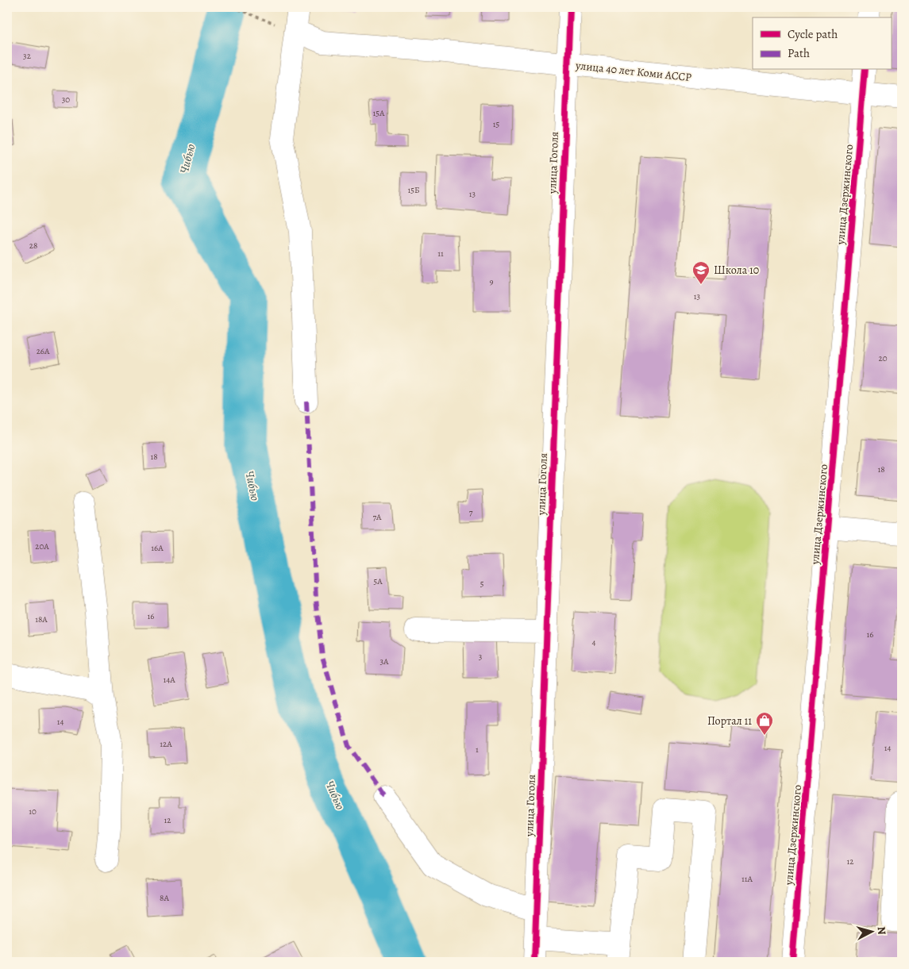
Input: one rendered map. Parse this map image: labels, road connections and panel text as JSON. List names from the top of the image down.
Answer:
{
  "streets": {
    "street": ["улица 40 лет Коми АССР", "улица Гоголя", "улица Дзержинского"]
  },
  "crossings": [
    ["улица 40 лет Коми АССР", "улица Гоголя"],
    ["улица 40 лет Коми АССР", "улица Дзержинского"]
  ],
  "water": ["Чибью"],
  "places": {
    "school or university": ["Школа 10"],
    "shop": ["Портал 11"]
  },
  "house_numbers": [
    "32",
    "30",
    "15А",
    "15",
    "15Б",
    "13",
    "28",
    "11",
    "9",
    "13",
    "26А",
    "20",
    "18",
    "18",
    "7",
    "7А",
    "20А",
    "16А",
    "5А",
    "5",
    "16",
    "18А",
    "16",
    "4",
    "3",
    "3А",
    "14А",
    "14",
    "12А",
    "14",
    "1",
    "10",
    "12",
    "12",
    "11А",
    "8А"
  ],
  "legend": ["Cycle path", "Path"],
  "north": "right"
}
